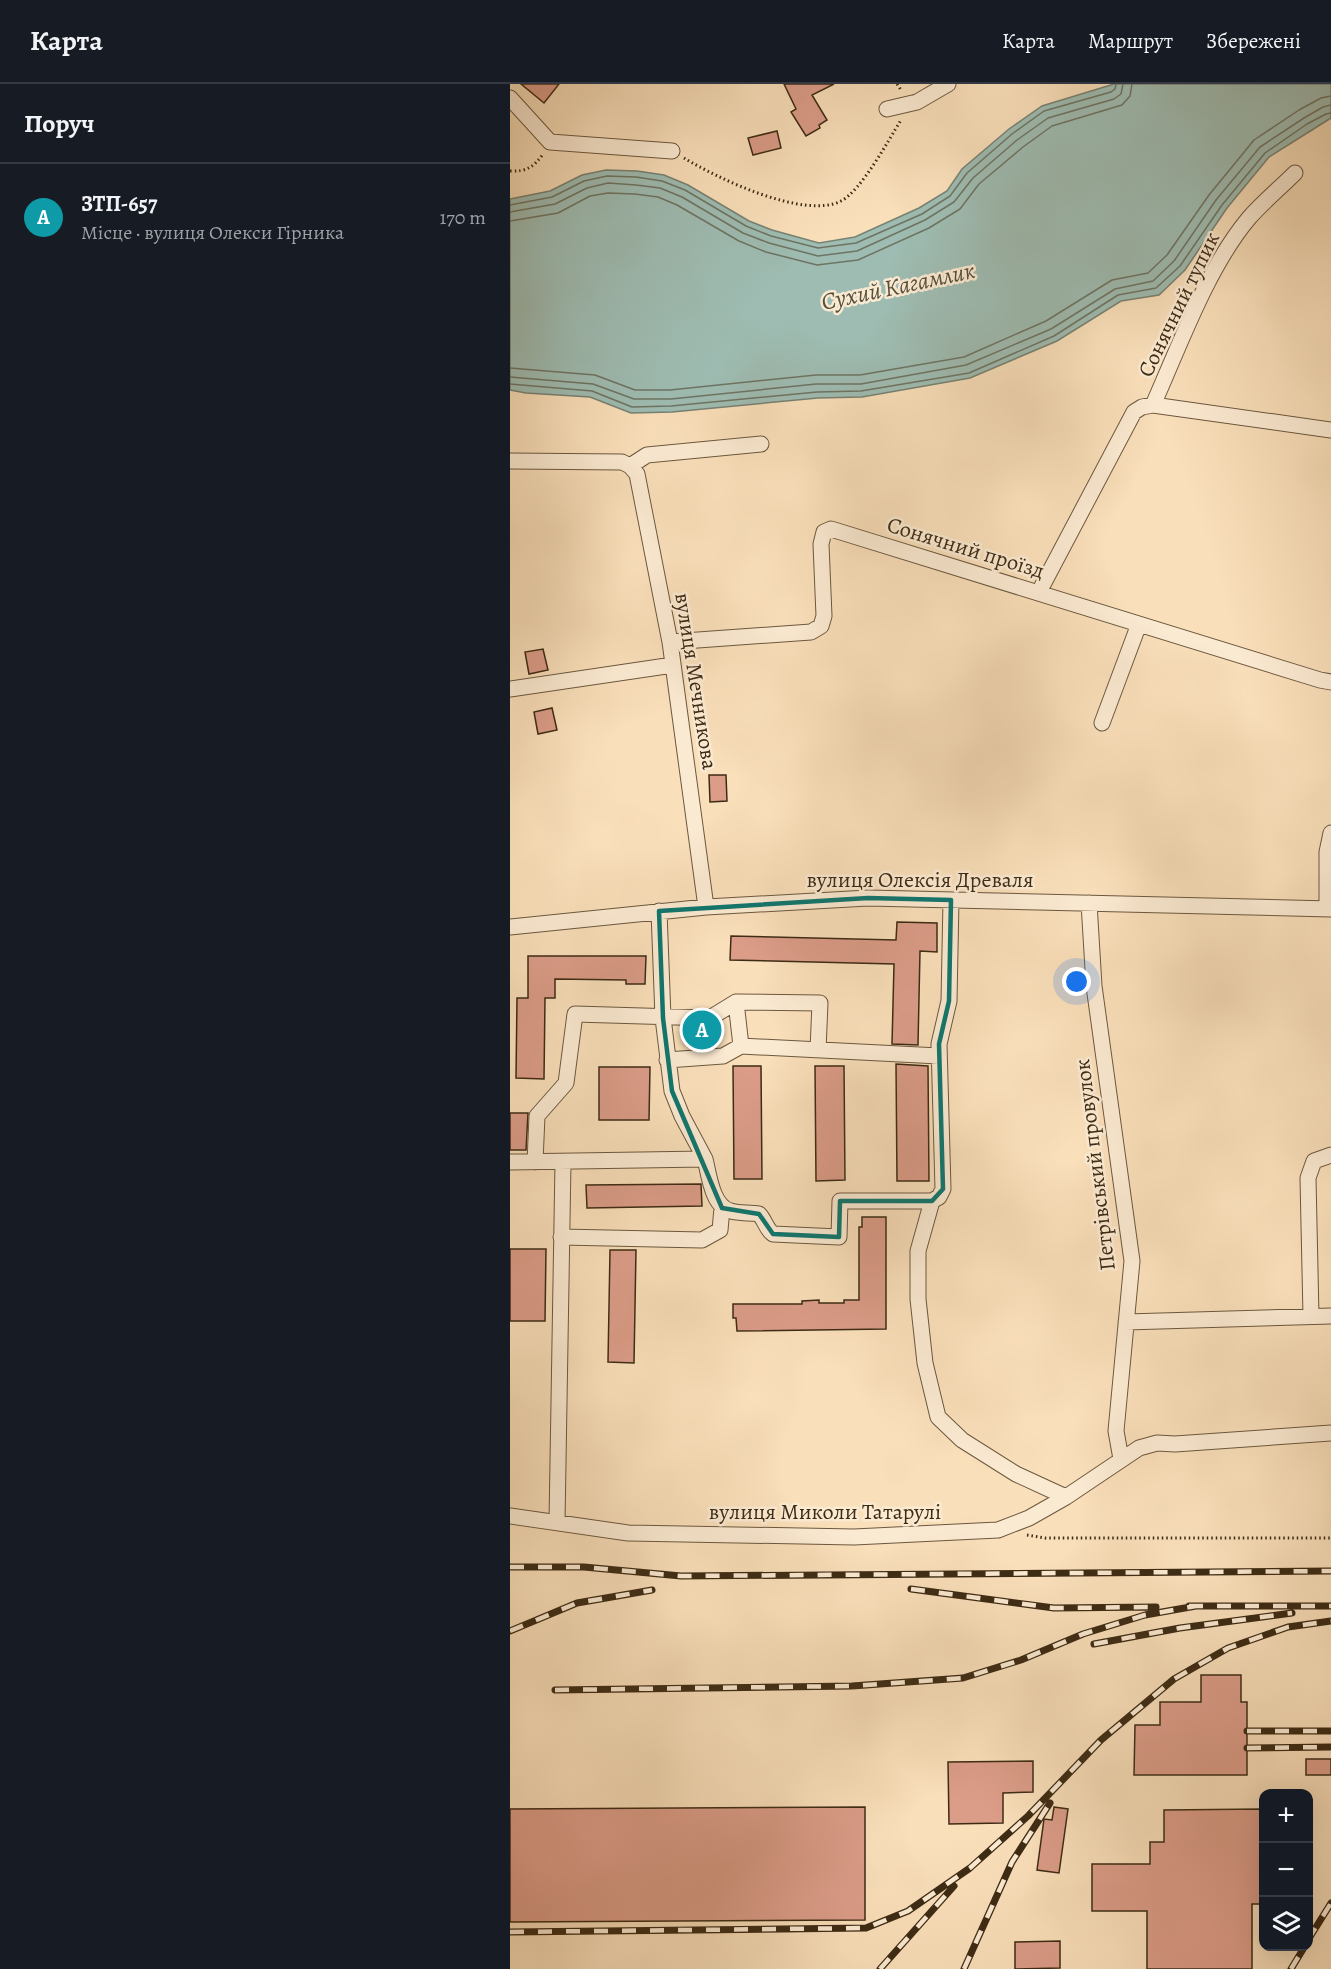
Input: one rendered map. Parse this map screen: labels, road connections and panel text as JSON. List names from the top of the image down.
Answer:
{
  "streets": {
    "street": [
      "Сонячний тупик",
      "Сонячний проїзд",
      "вулиця Мечникова",
      "вулиця Олексія Древаля",
      "Петрівський провулок",
      "вулиця Миколи Татарулі"
    ]
  },
  "crossings": [
    ["Сонячний проїзд", "вулиця Мечникова"],
    ["вулиця Мечникова", "вулиця Олексія Древаля"],
    ["вулиця Олексія Древаля", "Петрівський провулок"],
    ["Петрівський провулок", "вулиця Миколи Татарулі"]
  ],
  "water": ["Сухий Кагамлик"],
  "page": {
    "header": "Карта",
    "nav": ["Карта", "Маршрут", "Збережені"],
    "heading": "Поруч",
    "list": [
      {
        "mark": "A",
        "name": "ЗТП-657",
        "note": "Місце · вулиця Олекси Гірника",
        "value": "170 m"
      }
    ],
    "pins": "A",
    "map_buttons": ["+", "−"]
  }
}
